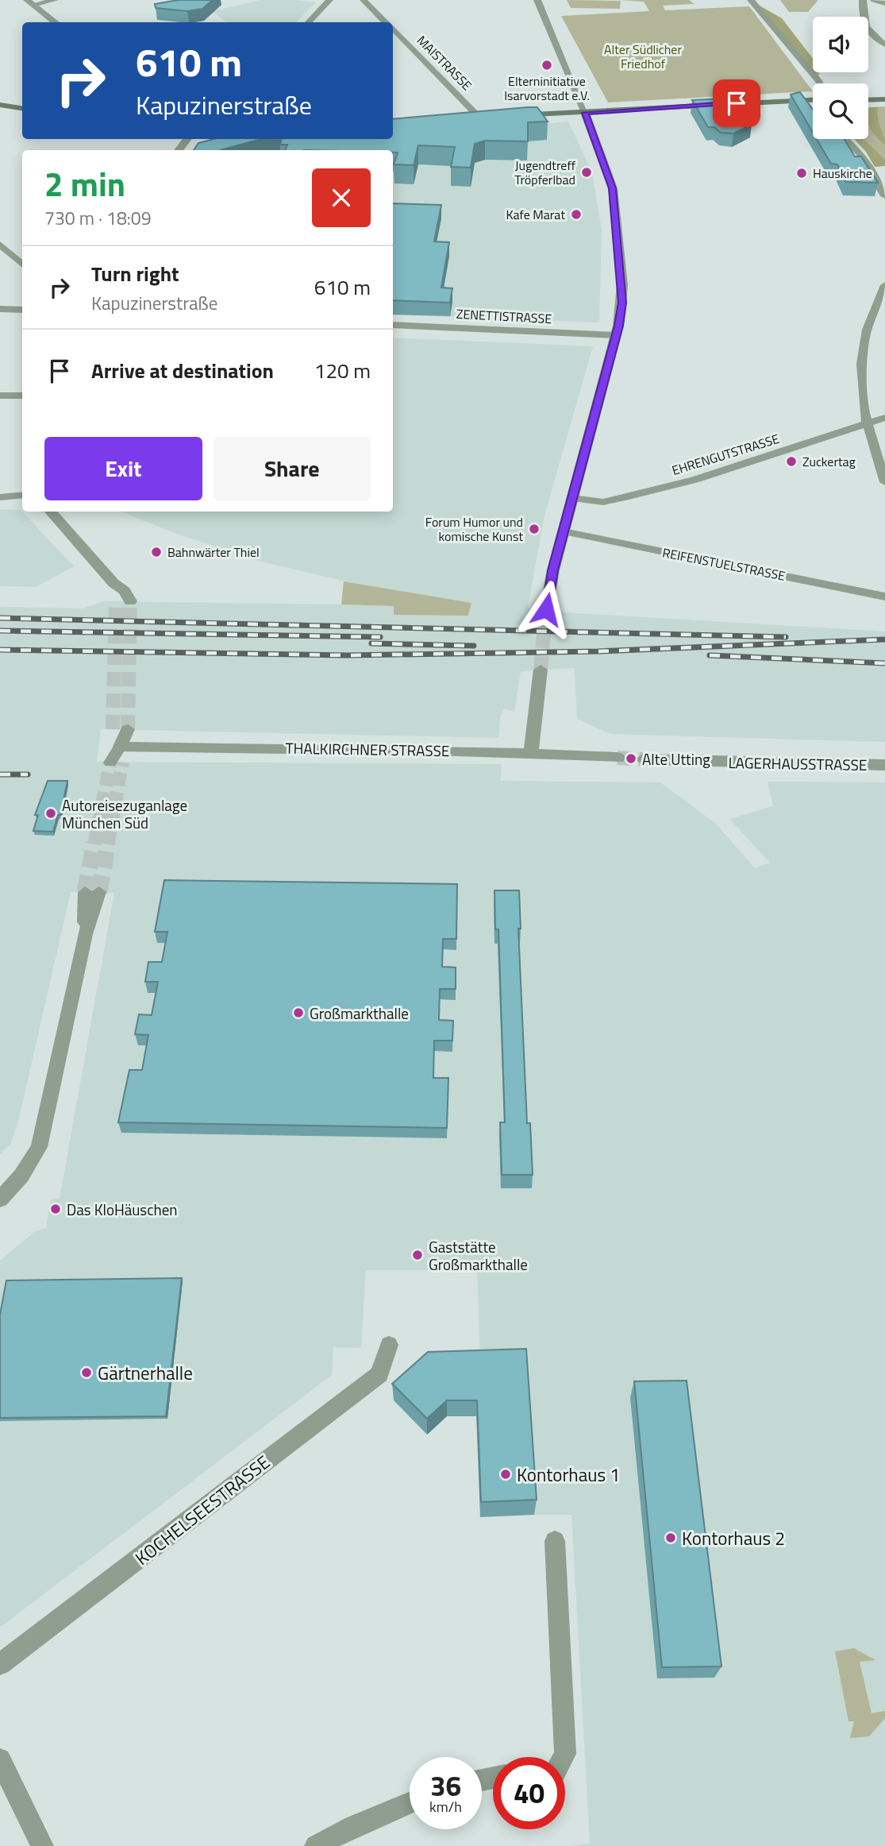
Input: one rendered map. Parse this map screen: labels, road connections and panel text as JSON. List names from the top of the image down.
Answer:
{
  "streets": {
    "street": [
      "MAISTRASSE",
      "ZENETTISTRASSE",
      "EHRENGUTSTRASSE",
      "REIFENSTUELSTRASSE",
      "THALKIRCHNER STRASSE",
      "LAGERHAUSSTRASSE",
      "KOCHELSEESTRASSE"
    ]
  },
  "parks": ["Alter Südlicher Friedhof"],
  "places": [
    "Elterninitiative Isarvorstadt e.V.",
    "Jugendtreff Tröpferlbad",
    "Hauskirche",
    "Kafe Marat",
    "Zuckertag",
    "Forum Humor und komische Kunst",
    "Bahnwärter Thiel",
    "Alte Utting",
    "Autoreisezuganlage München Süd",
    "Großmarkthalle",
    "Das KloHäuschen",
    "Gaststätte Großmarkthalle",
    "Gärtnerhalle",
    "Kontorhaus 1",
    "Kontorhaus 2"
  ],
  "page": {
    "turn": ["610 m", "Kapuzinerstraße"],
    "heading": ["2 min", "730 m · 18:09"],
    "list": [
      {
        "name": "Turn right",
        "note": "Kapuzinerstraße",
        "value": "610 m"
      },
      {
        "name": "Arrive at destination",
        "value": "120 m"
      }
    ],
    "buttons": ["Exit", "Share"],
    "speed": "36 km/h",
    "limit": "40"
  }
}
